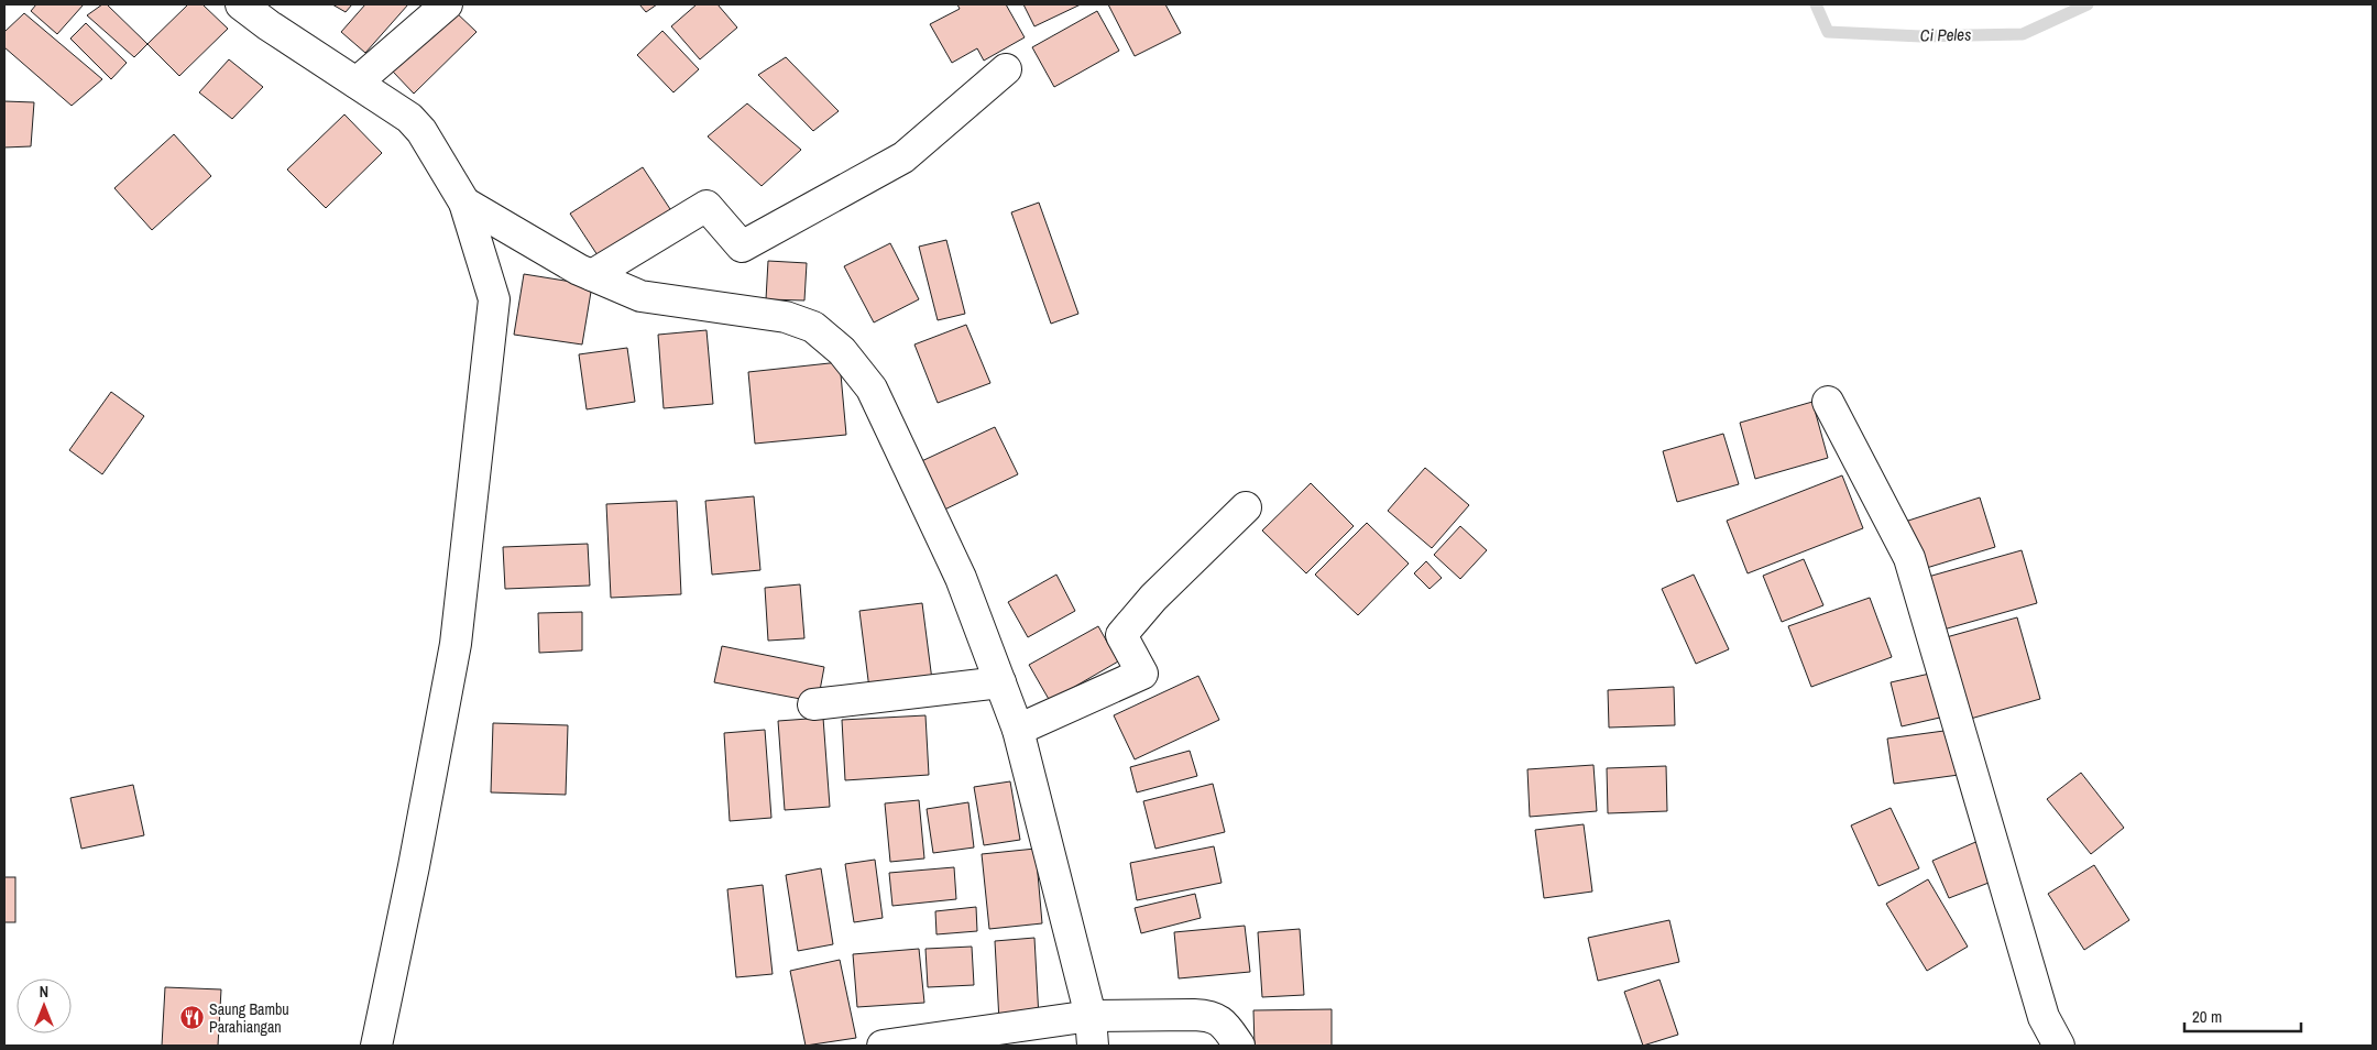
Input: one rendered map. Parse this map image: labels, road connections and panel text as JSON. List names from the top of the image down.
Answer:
{
  "water": ["Ci Peles"],
  "places": {
    "restaurant": ["Saung Bambu Parahiangan"]
  },
  "scale_bar": "20 m",
  "north": "top"
}
